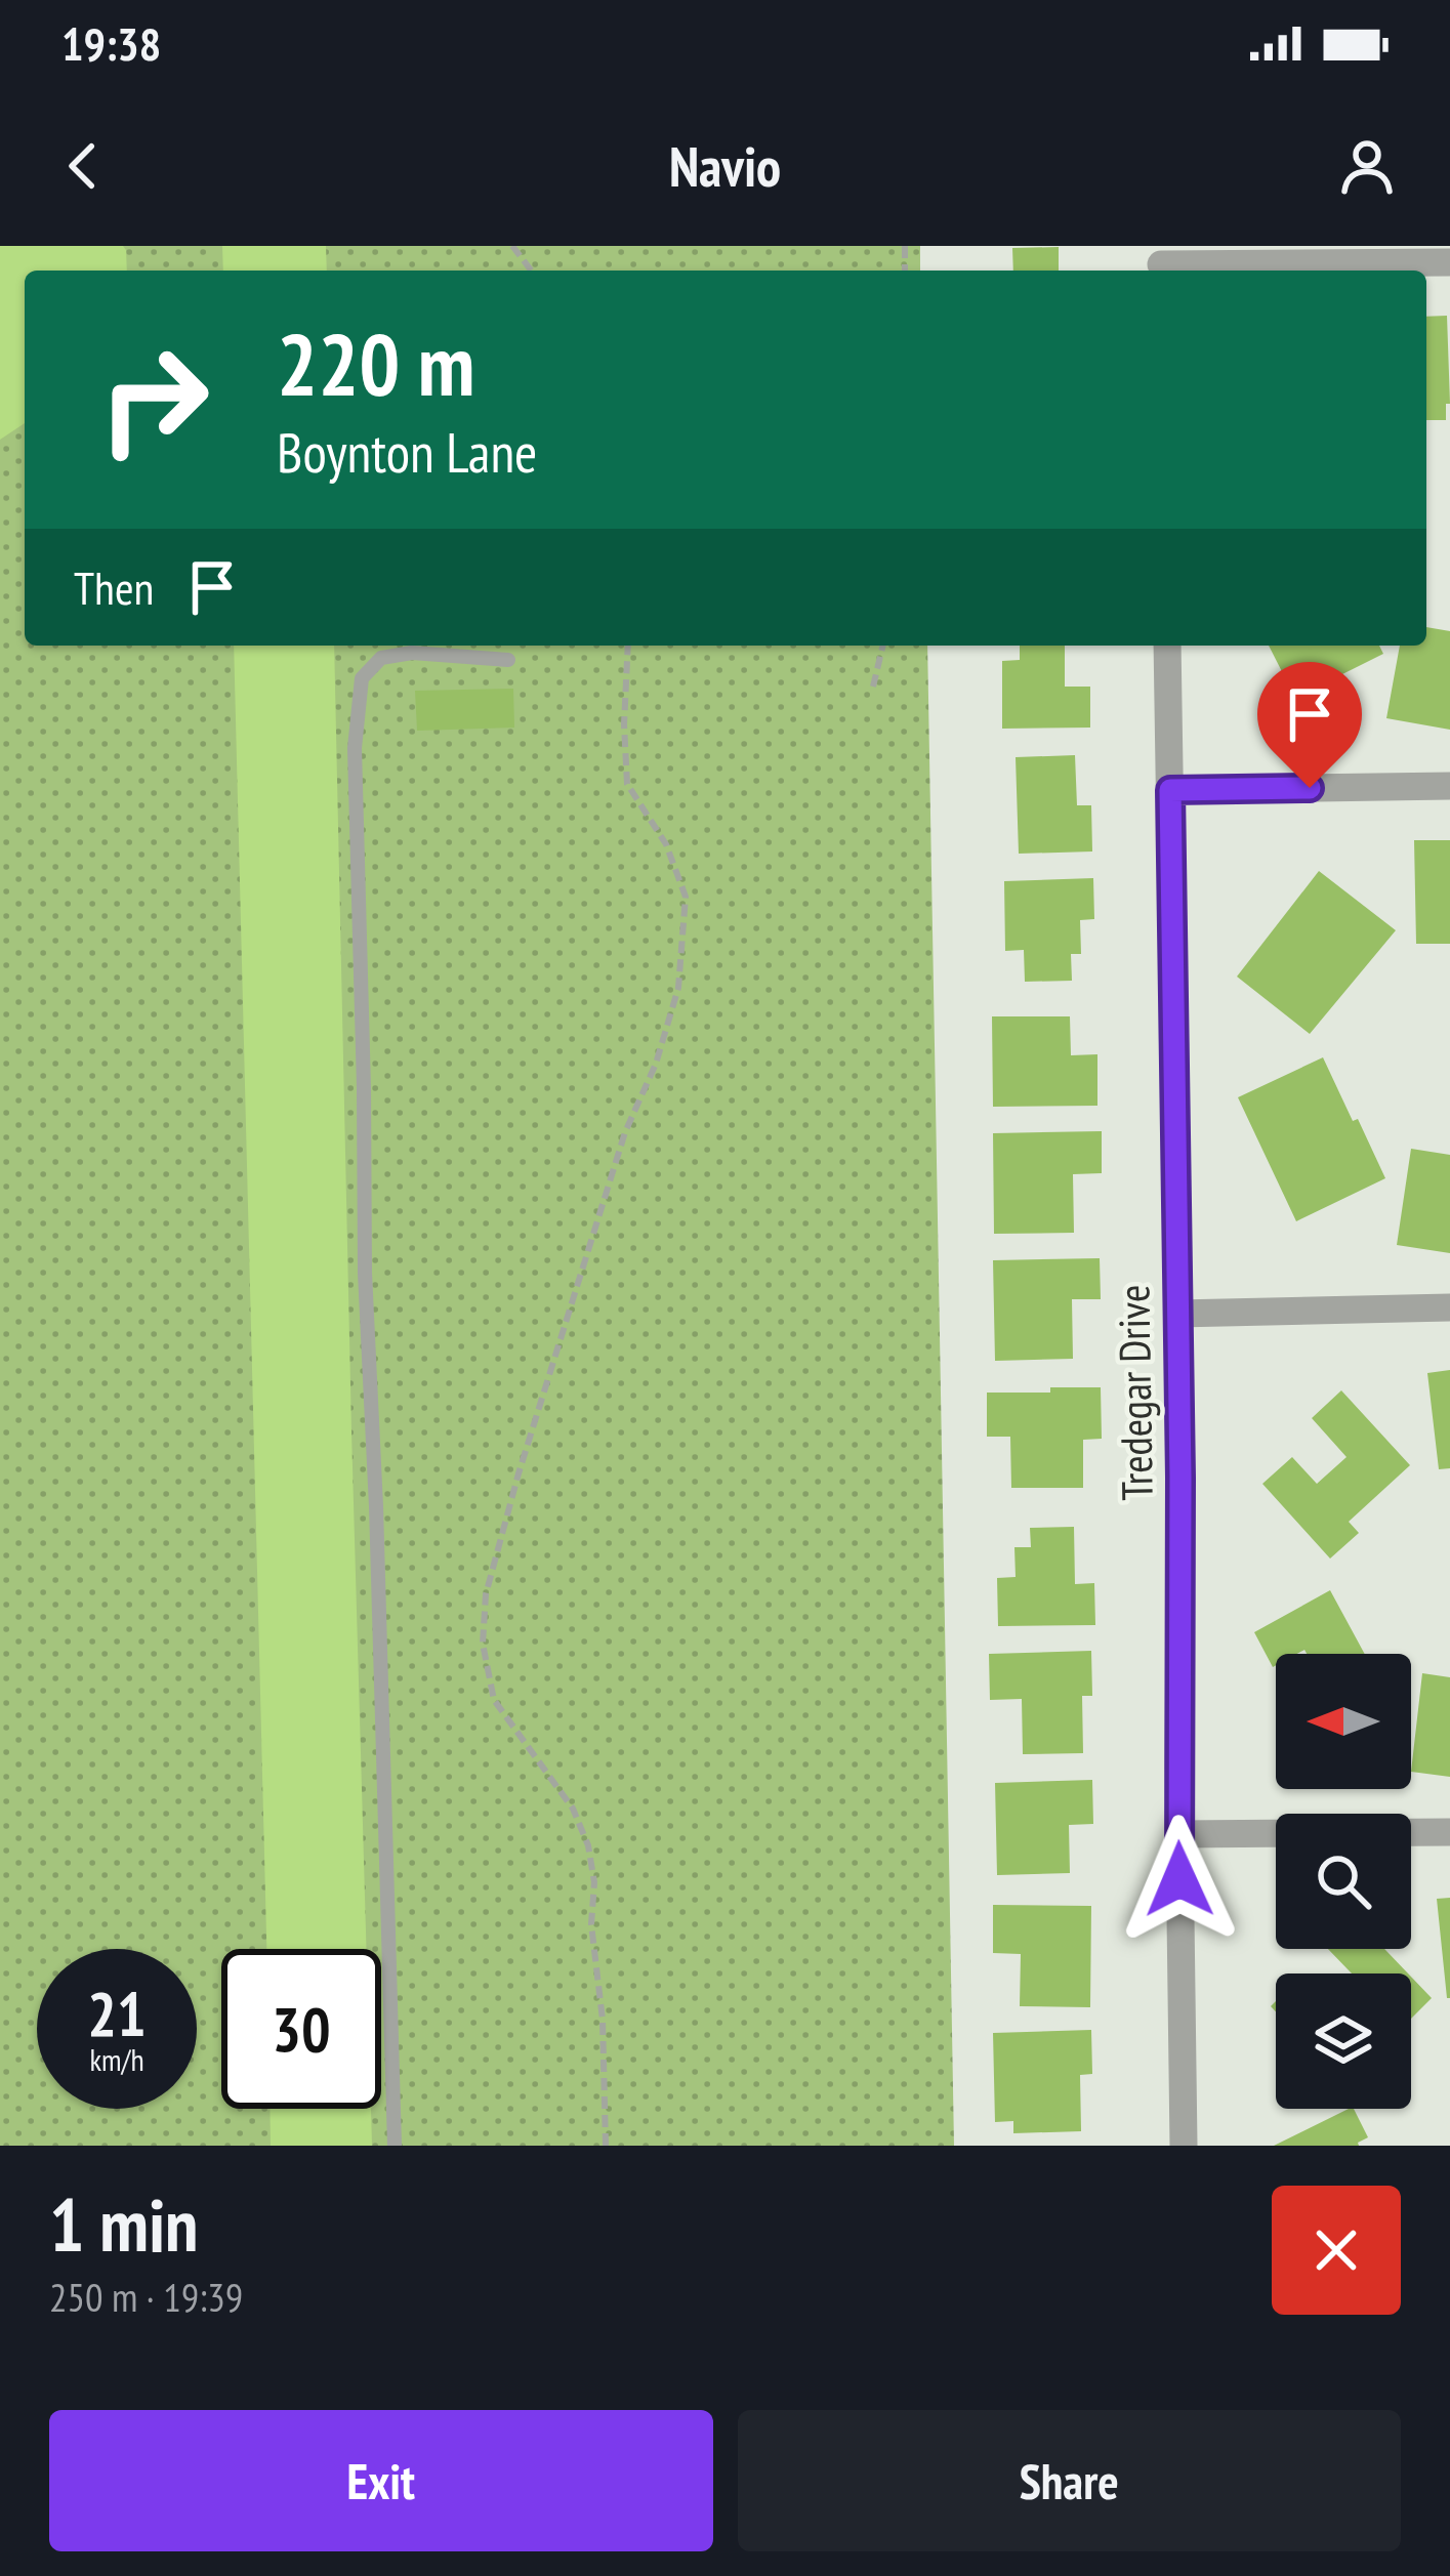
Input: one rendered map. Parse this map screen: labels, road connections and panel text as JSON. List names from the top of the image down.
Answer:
{
  "streets": {
    "street": ["Tredegar Drive"]
  },
  "north": "left",
  "page": {
    "status": "19:38",
    "header": "Navio",
    "turn": ["220 m", "Boynton Lane"],
    "then": "Then",
    "speed": "21 km/h",
    "limit": "30",
    "heading": ["1 min", "250 m · 19:39"],
    "buttons": ["Exit", "Share"]
  }
}
